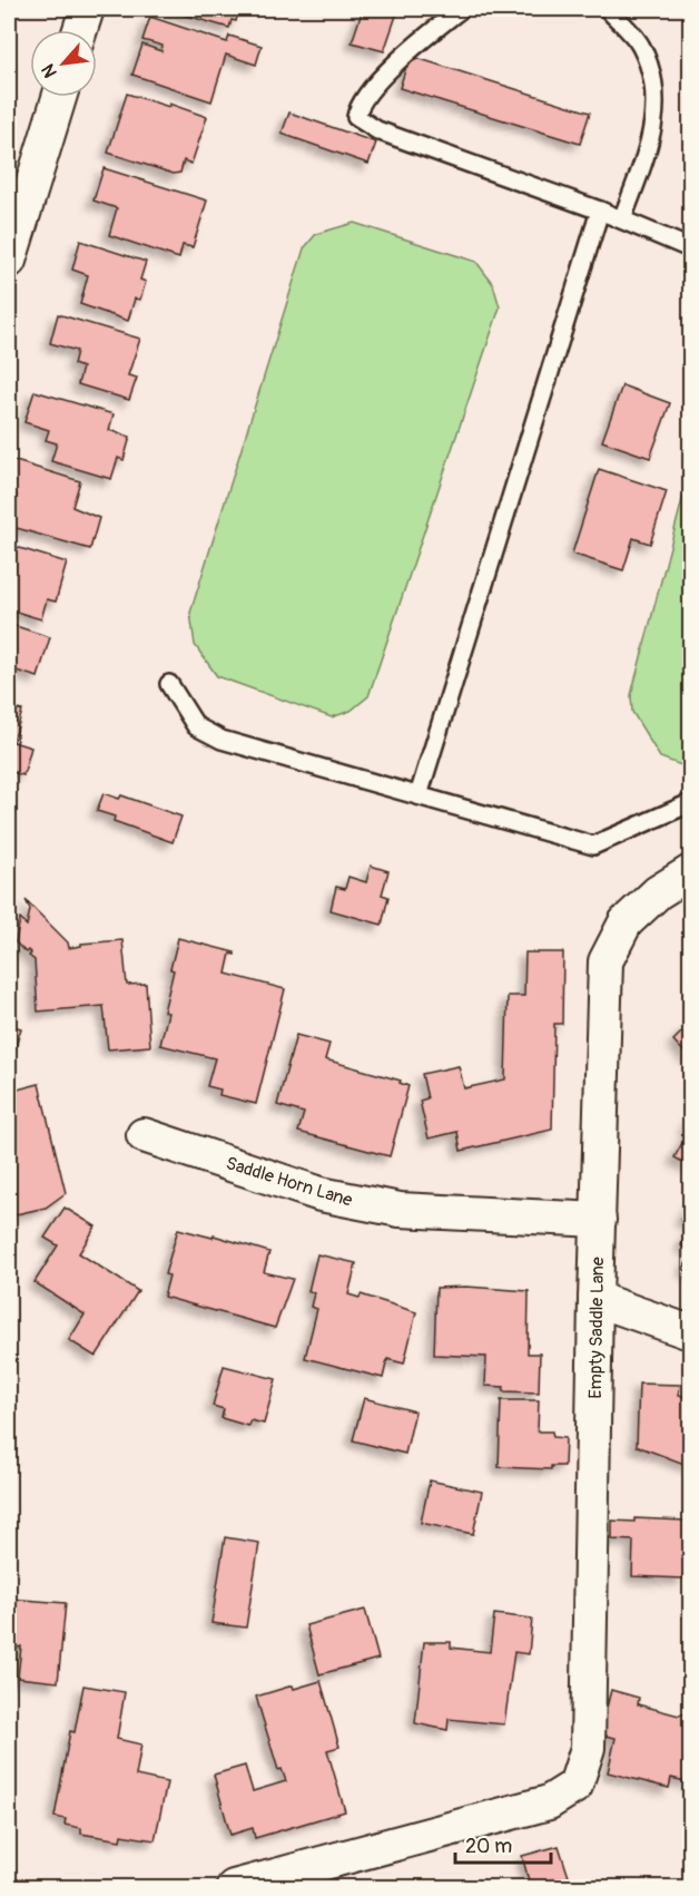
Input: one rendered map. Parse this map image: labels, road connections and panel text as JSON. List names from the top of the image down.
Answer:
{
  "streets": {
    "street": ["Saddle Horn Lane", "Empty Saddle Lane"]
  },
  "crossings": [
    ["Saddle Horn Lane", "Empty Saddle Lane"]
  ],
  "scale_bar": "20 m",
  "north": "bottom left"
}
